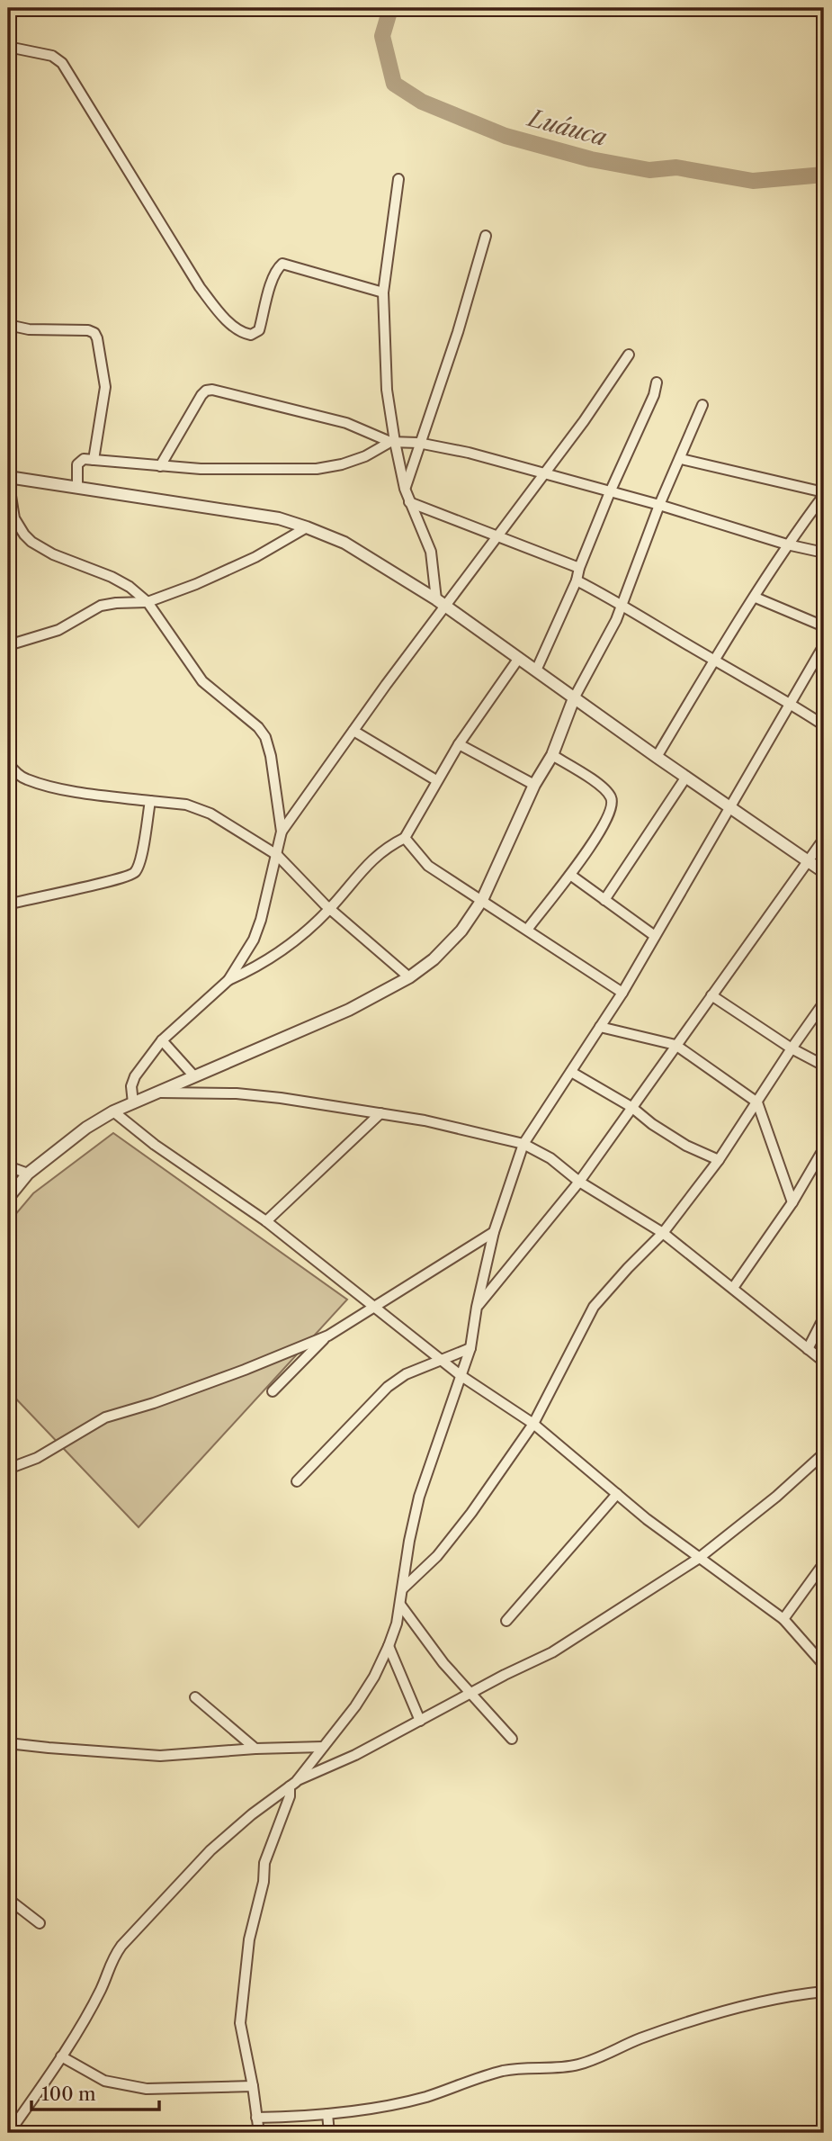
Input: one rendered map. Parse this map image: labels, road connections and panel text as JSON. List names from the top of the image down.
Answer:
{
  "water": ["Luáuca"],
  "scale_bar": "100 m"
}
